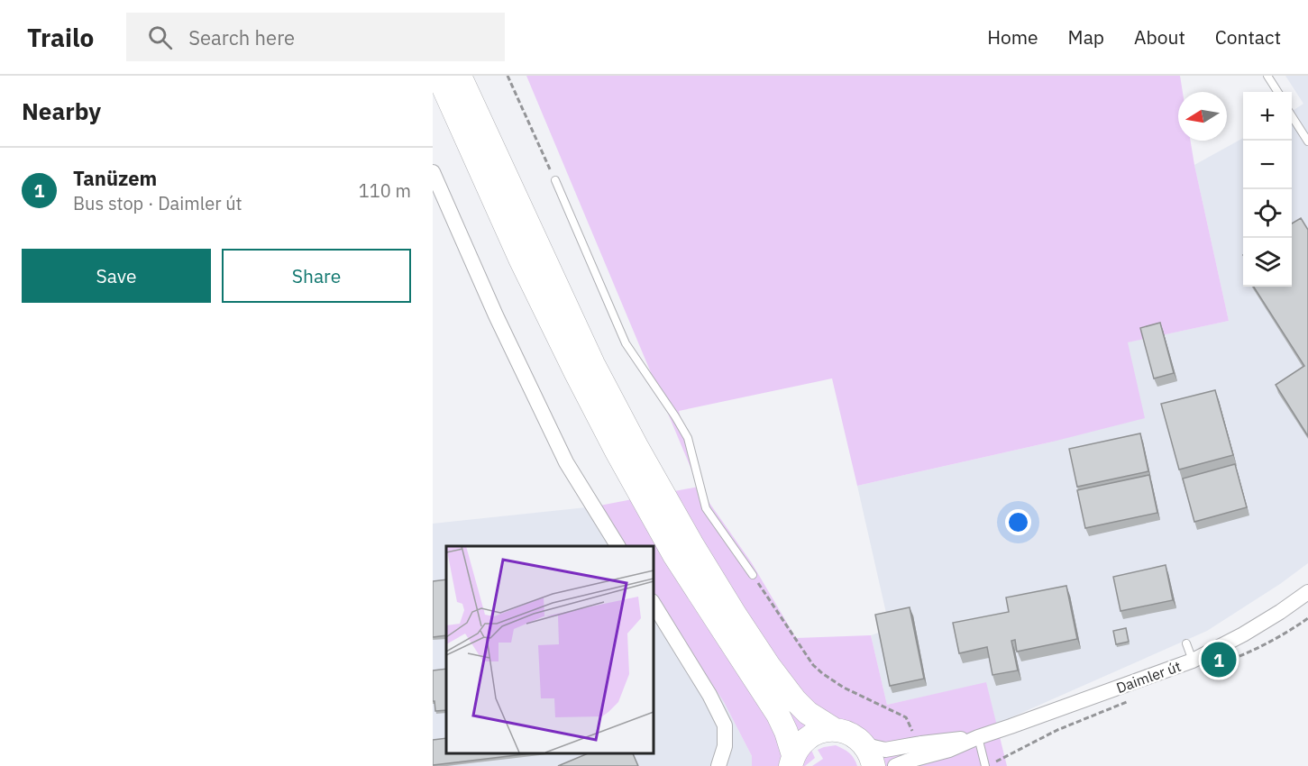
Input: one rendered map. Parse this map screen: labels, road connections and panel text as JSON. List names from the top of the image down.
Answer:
{
  "streets": {
    "street": ["Daimler út"]
  },
  "north": "left",
  "page": {
    "header": "Trailo",
    "search": "Search here",
    "nav": [
      "Home",
      "Map",
      "About",
      "Contact"
    ],
    "heading": "Nearby",
    "map_buttons": ["+", "−"],
    "list": [
      {
        "mark": "1",
        "name": "Tanüzem",
        "note": "Bus stop · Daimler út",
        "value": "110 m"
      }
    ],
    "buttons": ["Save", "Share"],
    "pins": "1"
  }
}
